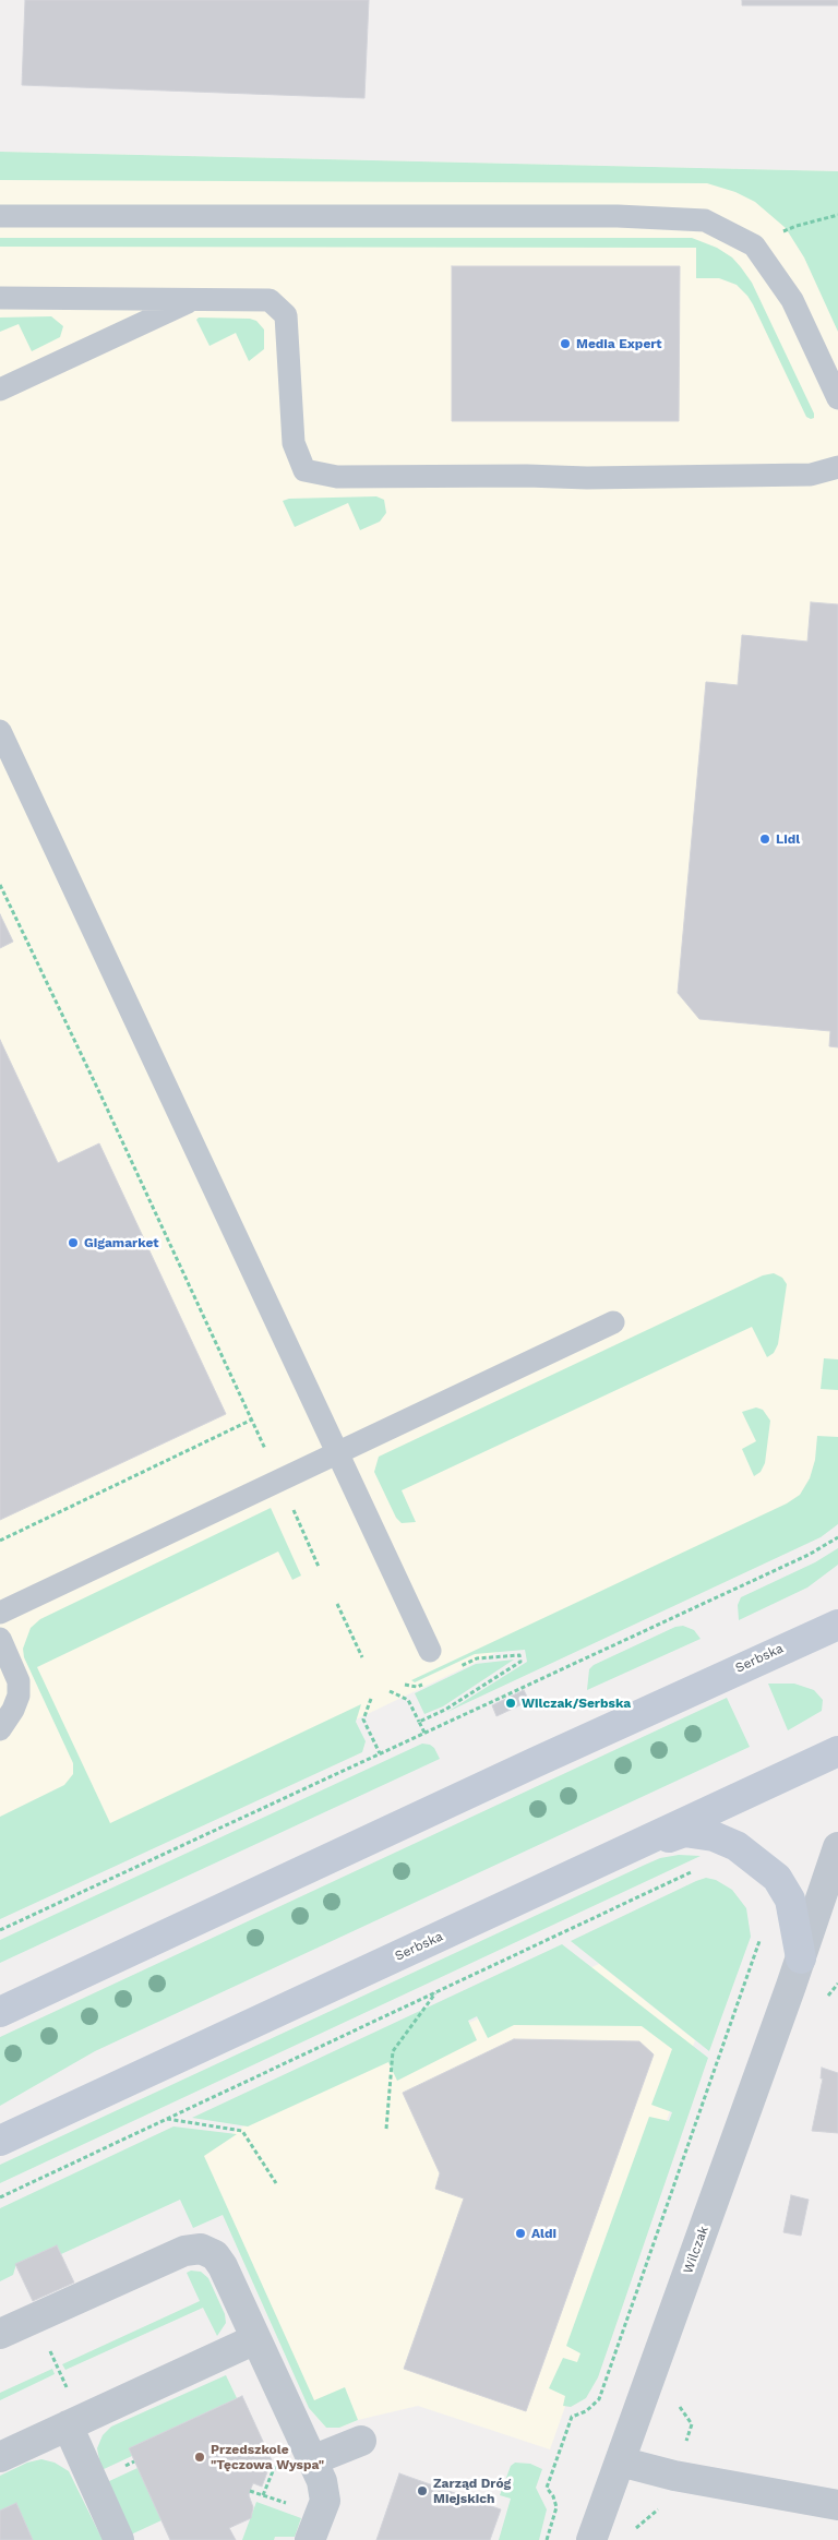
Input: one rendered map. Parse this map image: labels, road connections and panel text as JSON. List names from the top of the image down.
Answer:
{
  "streets": {
    "street": ["Serbska", "Wilczak"]
  },
  "places": [
    "Media Expert",
    "Lidl",
    "Gigamarket",
    "Wilczak/Serbska",
    "Aldi",
    "Przedszkole \"Tęczowa Wyspa\"",
    "Zarząd Dróg Miejskich"
  ]
}
